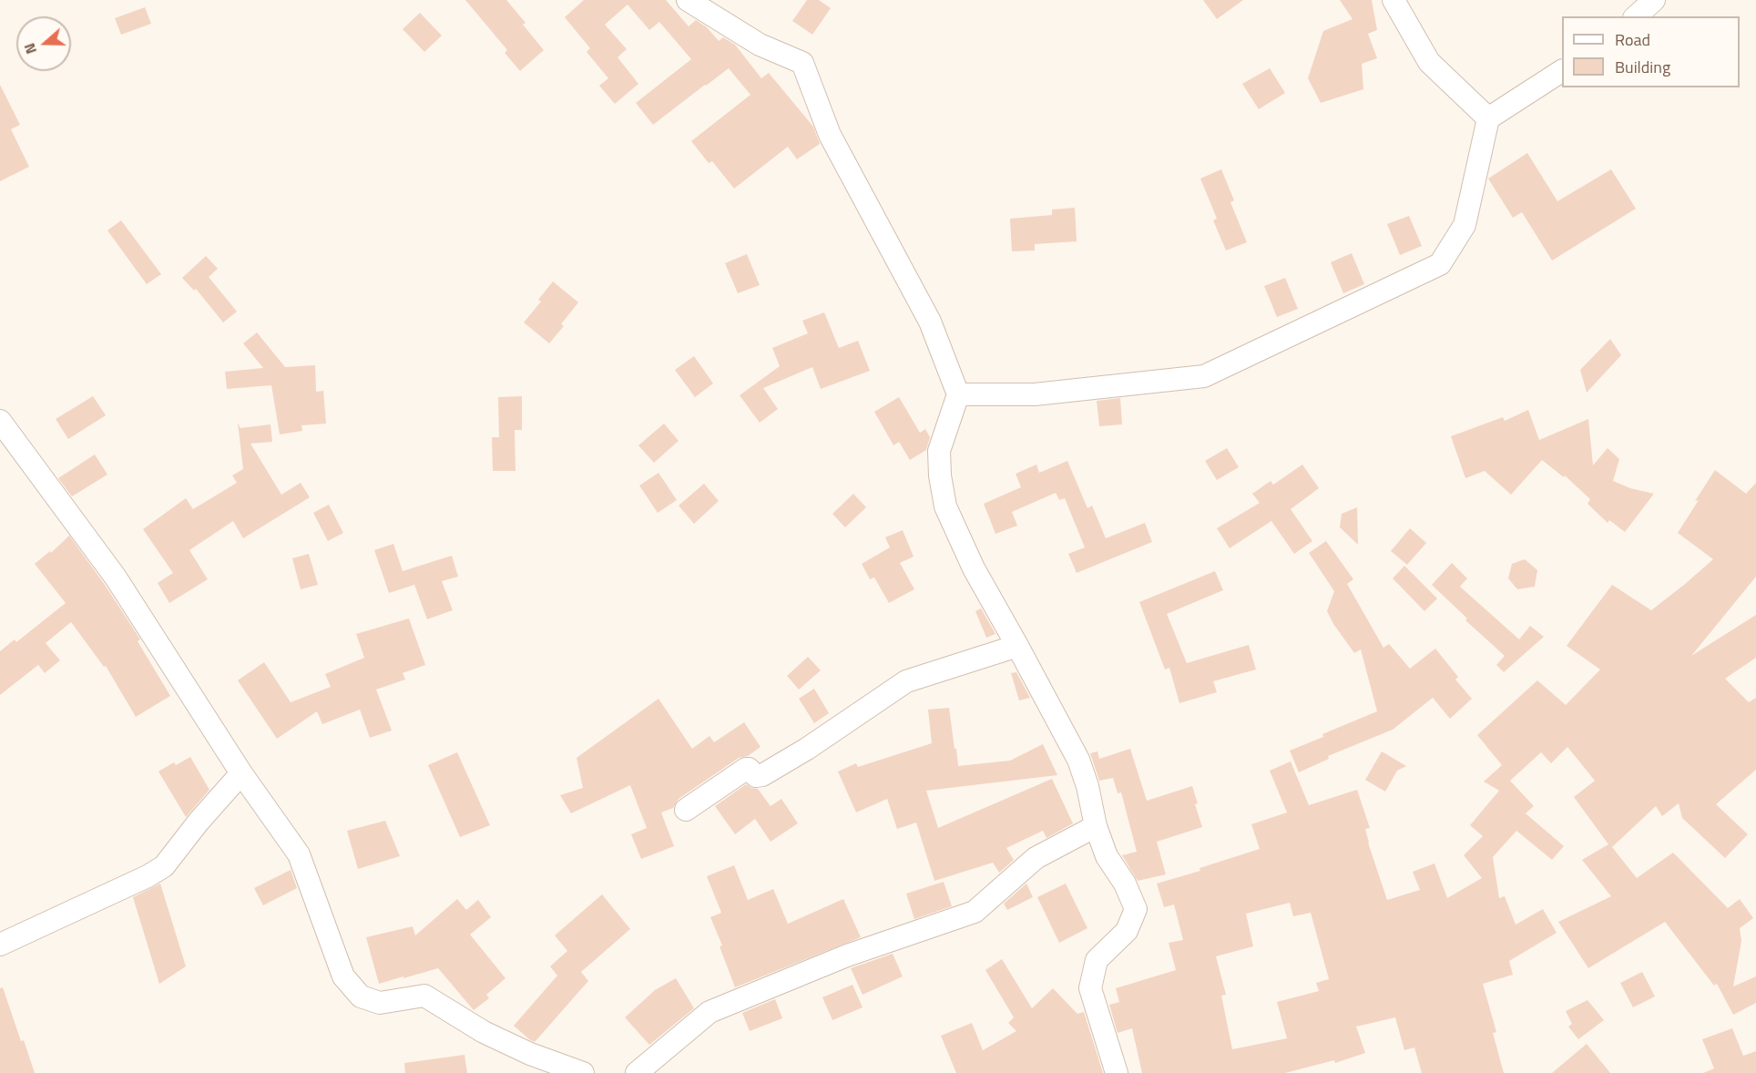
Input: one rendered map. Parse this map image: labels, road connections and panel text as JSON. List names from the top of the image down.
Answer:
{
  "legend": ["Road", "Building"],
  "north": "left"
}
